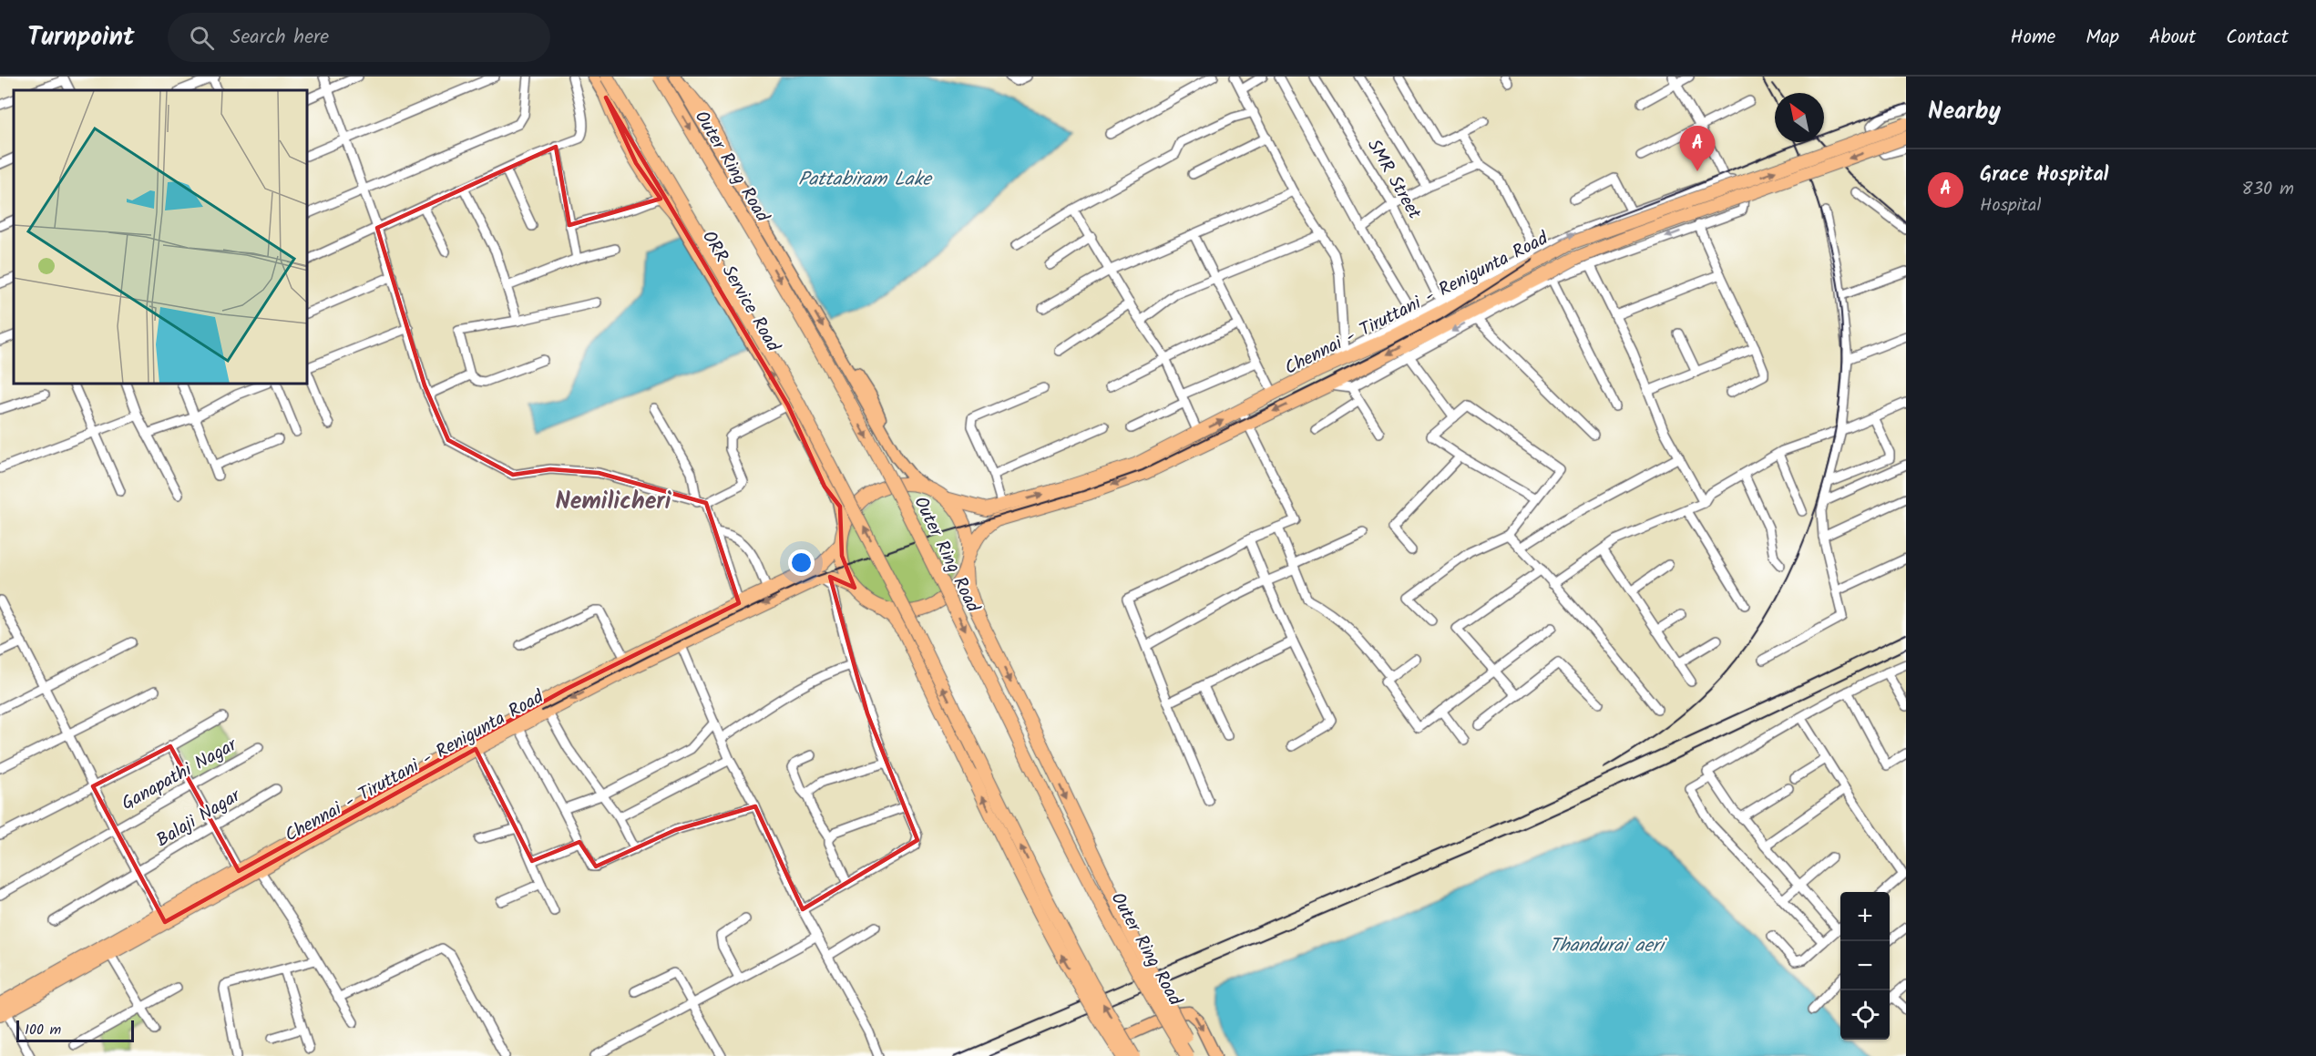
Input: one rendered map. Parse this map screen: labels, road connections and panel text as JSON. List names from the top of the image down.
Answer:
{
  "streets": {
    "highway": ["Outer Ring Road", "Chennai - Tiruttani - Renigunta Road"],
    "main road": ["ORR Service Road"],
    "street": ["SMR Street", "Ganapathi Nagar", "Balaji Nagar"]
  },
  "crossings": [
    ["ORR Service Road", "Chennai - Tiruttani - Renigunta Road"]
  ],
  "districts": ["Nemilicheri"],
  "water": ["Pattabiram Lake", "Thandurai aeri"],
  "scale_bar": "100 m",
  "north": "top left",
  "page": {
    "header": "Turnpoint",
    "search": "Search here",
    "nav": [
      "Home",
      "Map",
      "About",
      "Contact"
    ],
    "heading": "Nearby",
    "pins": "A",
    "list": [
      {
        "mark": "A",
        "name": "Grace Hospital",
        "note": "Hospital",
        "value": "830 m"
      }
    ],
    "map_buttons": ["+", "−"],
    "scale": "100 m"
  }
}
